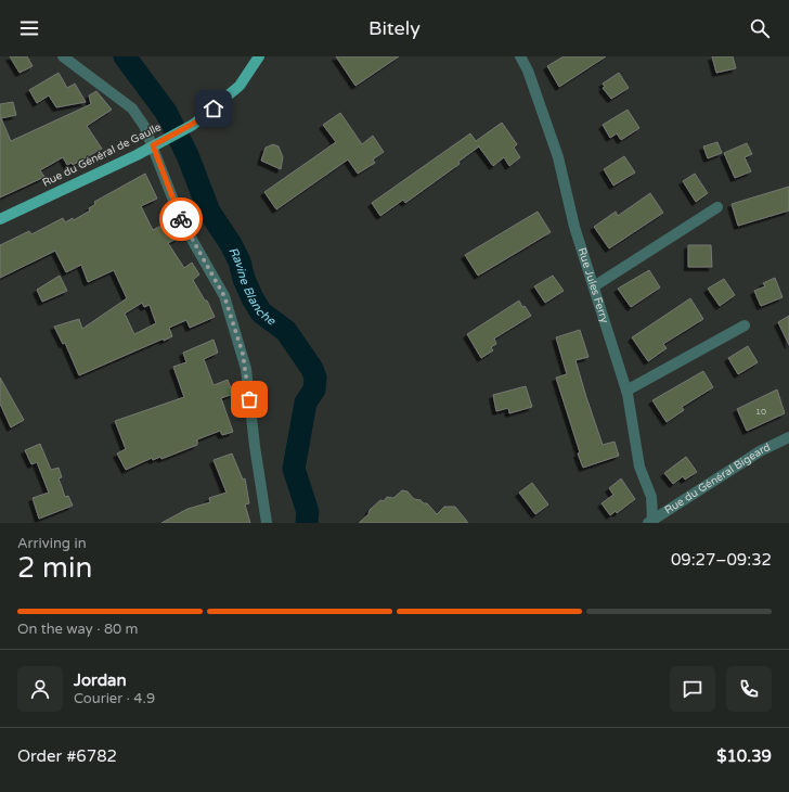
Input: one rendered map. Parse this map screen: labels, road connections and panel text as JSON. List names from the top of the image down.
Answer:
{
  "streets": {
    "main road": ["Rue du Général de Gaulle"],
    "street": ["Rue Jules Ferry", "Rue du Général Bigeard"]
  },
  "crossings": [
    ["Rue Jules Ferry", "Rue du Général Bigeard"]
  ],
  "water": ["Ravine Blanche"],
  "house_numbers": ["10"],
  "page": {
    "header": "Bitely",
    "heading": ["2 min", "Arriving in", "09:27–09:32"],
    "panel": [
      "Jordan",
      "Courier · 4.9",
      "Order #6782",
      "$10.39"
    ],
    "bar": "On the way · 80 m"
  }
}
